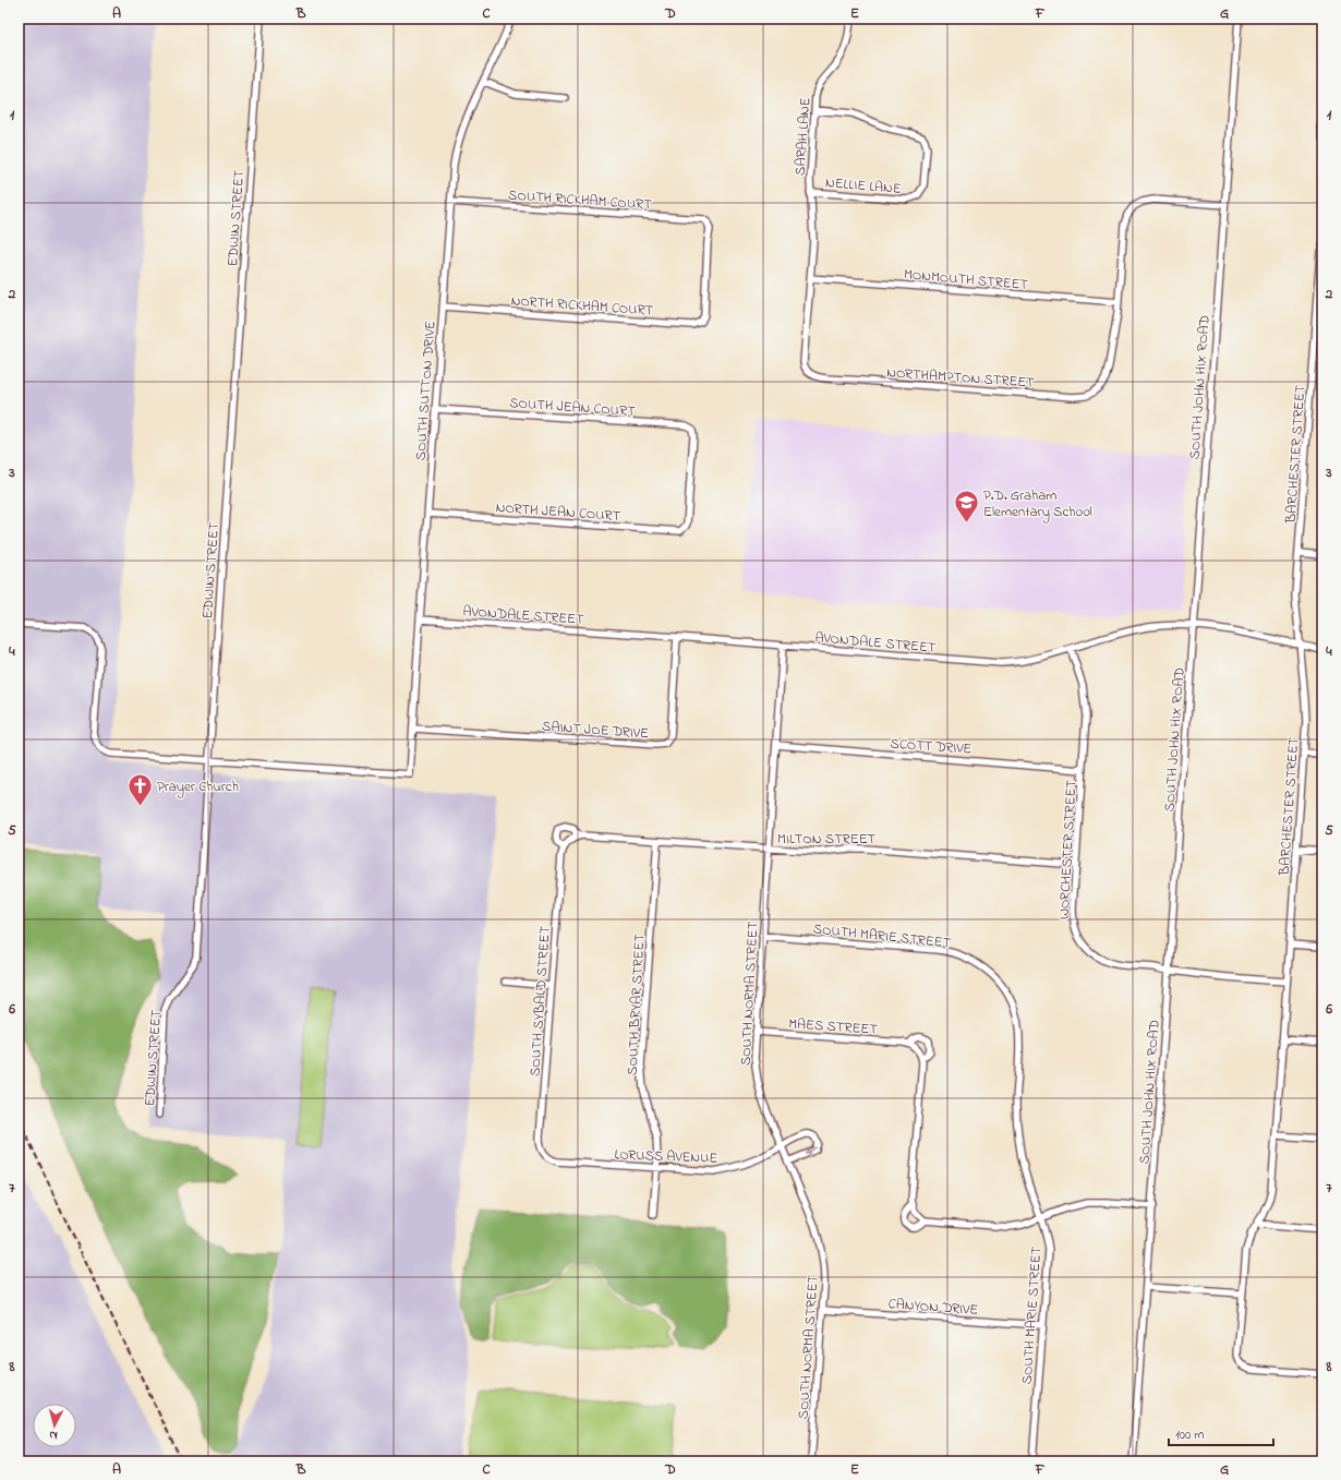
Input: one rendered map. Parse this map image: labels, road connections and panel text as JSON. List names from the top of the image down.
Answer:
{
  "streets": {
    "street": [
      "SARAH LANE",
      "NELLIE LANE",
      "SOUTH RICKHAM COURT",
      "EDWIN STREET",
      "MONMOUTH STREET",
      "NORTH RICKHAM COURT",
      "NORTHAMPTON STREET",
      "SOUTH JOHN HIX ROAD",
      "SOUTH SUTTON DRIVE",
      "SOUTH JEAN COURT",
      "BARCHESTER STREET",
      "NORTH JEAN COURT",
      "AVONDALE STREET",
      "SAINT JOE DRIVE",
      "SCOTT DRIVE",
      "MILTON STREET",
      "WORCHESTER STREET",
      "SOUTH MARIE STREET",
      "SOUTH NORMA STREET",
      "SOUTH SYBALD STREET",
      "SOUTH BRYAR STREET",
      "MAES STREET",
      "LORUSS AVENUE",
      "CANYON DRIVE"
    ]
  },
  "crossings": [
    ["SARAH LANE", "NELLIE LANE"],
    ["SARAH LANE", "MONMOUTH STREET"],
    ["SARAH LANE", "NORTHAMPTON STREET"],
    ["SOUTH RICKHAM COURT", "NORTH RICKHAM COURT"],
    ["SOUTH RICKHAM COURT", "SOUTH SUTTON DRIVE"],
    ["EDWIN STREET", "SOUTH SUTTON DRIVE"],
    ["MONMOUTH STREET", "NORTHAMPTON STREET"],
    ["NORTH RICKHAM COURT", "SOUTH SUTTON DRIVE"],
    ["SOUTH JOHN HIX ROAD", "AVONDALE STREET"],
    ["SOUTH JOHN HIX ROAD", "WORCHESTER STREET"],
    ["SOUTH JOHN HIX ROAD", "MAES STREET"],
    ["SOUTH SUTTON DRIVE", "SOUTH JEAN COURT"],
    ["SOUTH SUTTON DRIVE", "NORTH JEAN COURT"],
    ["SOUTH SUTTON DRIVE", "AVONDALE STREET"],
    ["SOUTH SUTTON DRIVE", "SAINT JOE DRIVE"],
    ["SOUTH JEAN COURT", "NORTH JEAN COURT"],
    ["BARCHESTER STREET", "AVONDALE STREET"],
    ["BARCHESTER STREET", "WORCHESTER STREET"],
    ["AVONDALE STREET", "SAINT JOE DRIVE"],
    ["AVONDALE STREET", "WORCHESTER STREET"],
    ["AVONDALE STREET", "SOUTH NORMA STREET"],
    ["SCOTT DRIVE", "WORCHESTER STREET"],
    ["SCOTT DRIVE", "SOUTH NORMA STREET"],
    ["MILTON STREET", "WORCHESTER STREET"],
    ["MILTON STREET", "SOUTH NORMA STREET"],
    ["MILTON STREET", "SOUTH SYBALD STREET"],
    ["MILTON STREET", "SOUTH BRYAR STREET"],
    ["SOUTH MARIE STREET", "SOUTH NORMA STREET"],
    ["SOUTH MARIE STREET", "MAES STREET"],
    ["SOUTH MARIE STREET", "CANYON DRIVE"],
    ["SOUTH NORMA STREET", "MAES STREET"],
    ["SOUTH NORMA STREET", "LORUSS AVENUE"],
    ["SOUTH NORMA STREET", "CANYON DRIVE"],
    ["SOUTH SYBALD STREET", "LORUSS AVENUE"],
    ["SOUTH BRYAR STREET", "LORUSS AVENUE"]
  ],
  "places": {
    "school or university": ["P.D. Graham Elementary School"],
    "church": ["Prayer Church"]
  },
  "scale_bar": "100 m",
  "north": "bottom",
  "grid": {
    "columns": [
      "A",
      "B",
      "C",
      "D",
      "E",
      "F",
      "G"
    ],
    "rows": [
      "1",
      "2",
      "3",
      "4",
      "5",
      "6",
      "7",
      "8"
    ]
  }
}
